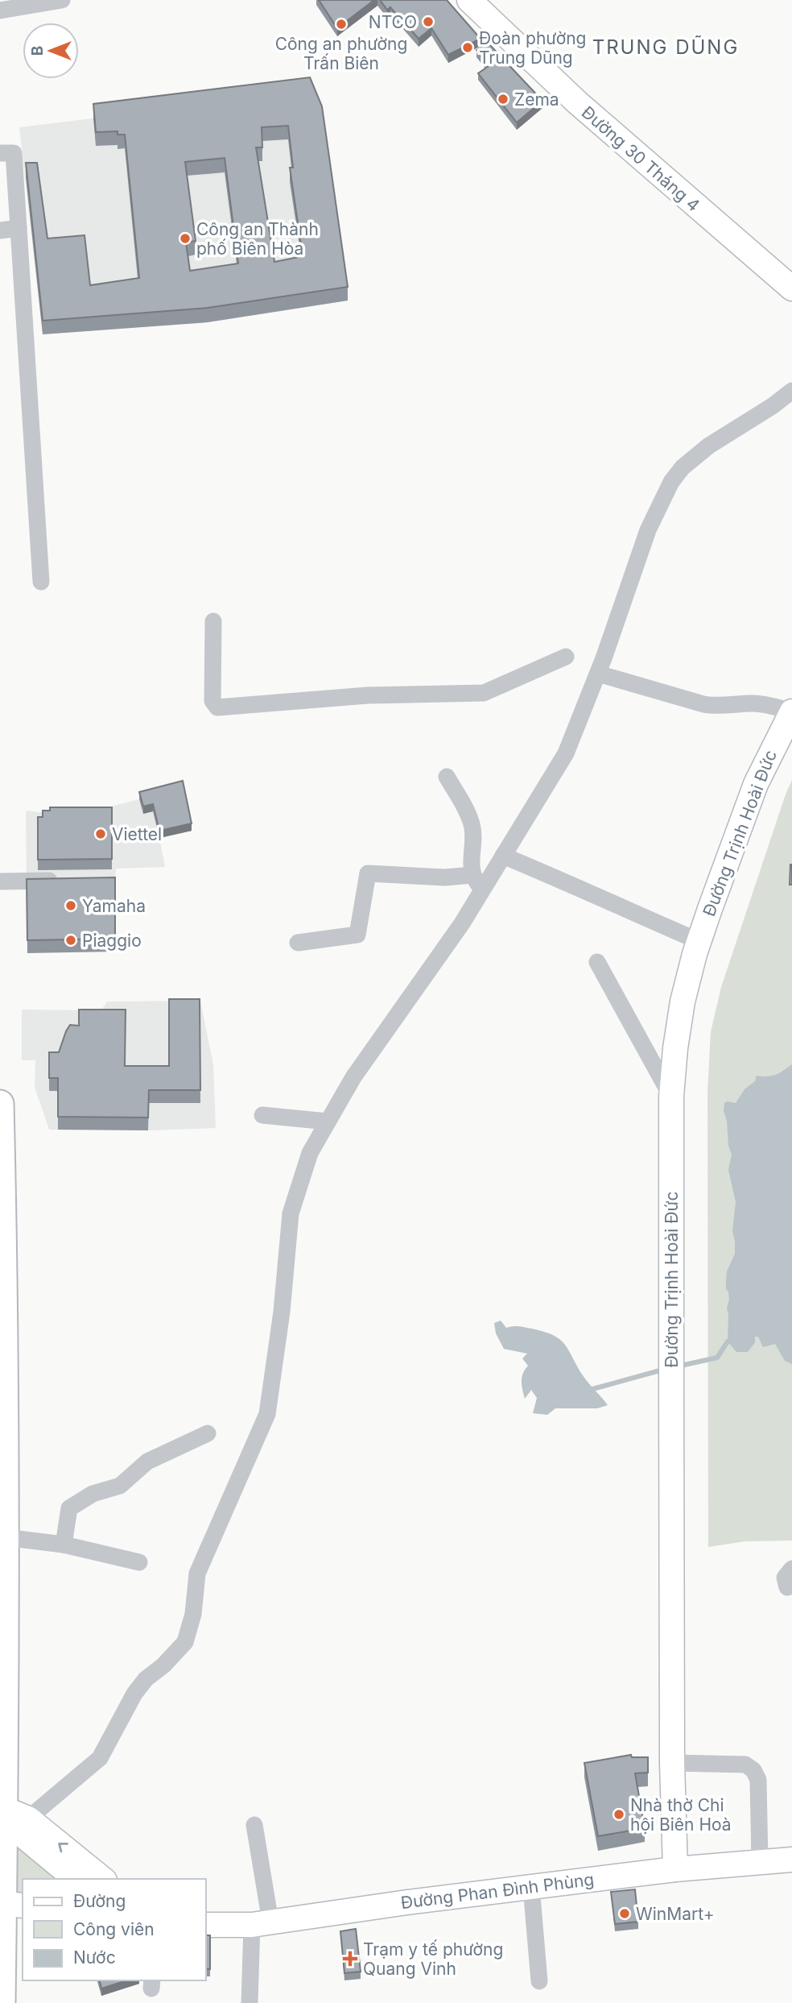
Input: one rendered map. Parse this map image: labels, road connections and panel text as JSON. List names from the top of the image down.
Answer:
{
  "streets": {
    "main road": ["Đường 30 Tháng 4", "Đường Trịnh Hoài Đức", "Đường Phan Đình Phùng"]
  },
  "crossings": [
    ["Đường Trịnh Hoài Đức", "Đường Phan Đình Phùng"]
  ],
  "districts": ["TRUNG DŨNG"],
  "places": {
    "other": [
      "NTCO",
      "Công an phường Trấn Biên",
      "Đoàn phường Trung Dũng",
      "Zema",
      "Công an Thành phố Biên Hòa",
      "Viettel",
      "Yamaha",
      "Piaggio",
      "Nhà thờ Chi hội Biên Hoà",
      "WinMart+"
    ],
    "health": ["Trạm y tế phường Quang Vinh"]
  },
  "legend": ["Đường", "Công viên", "Nước"],
  "north": "left"
}
